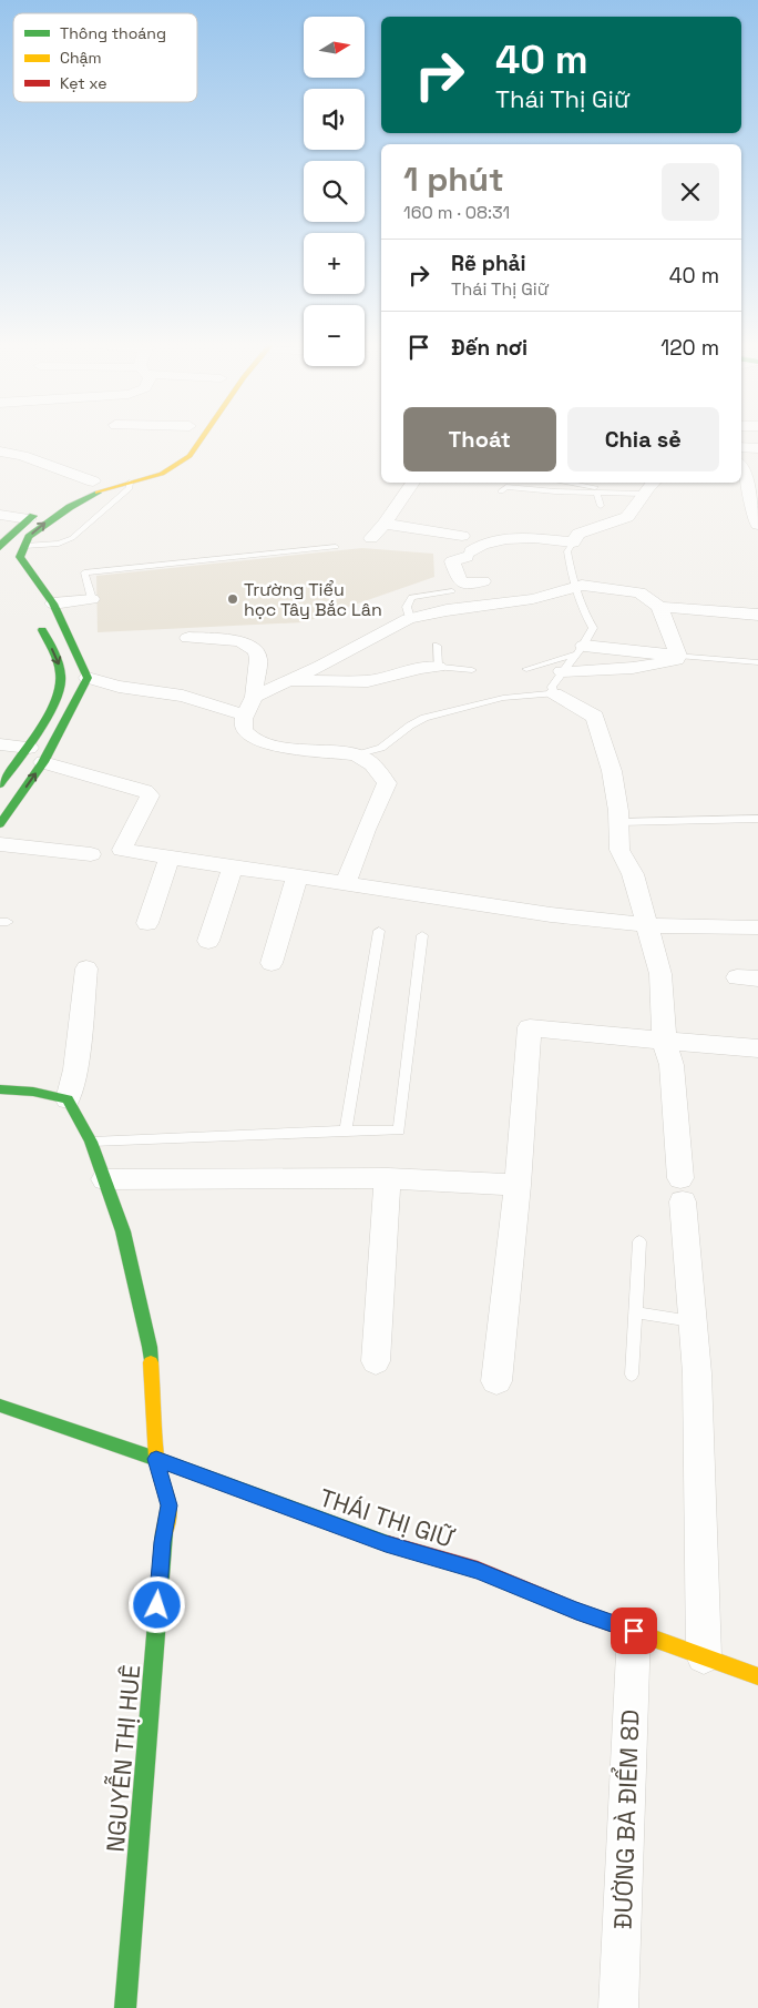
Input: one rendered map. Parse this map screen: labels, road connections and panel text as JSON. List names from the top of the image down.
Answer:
{
  "streets": {
    "street": ["THÁI THỊ GIỮ", "NGUYỄN THỊ HUÊ", "ĐƯỜNG BÀ ĐIỂM 8D"]
  },
  "crossings": [
    ["THÁI THỊ GIỮ", "NGUYỄN THỊ HUÊ"],
    ["THÁI THỊ GIỮ", "ĐƯỜNG BÀ ĐIỂM 8D"]
  ],
  "places": ["Trường Tiểu học Tây Bắc Lân"],
  "legend": ["Thông thoáng", "Chậm", "Kẹt xe"],
  "north": "right",
  "page": {
    "map_buttons": ["+", "−"],
    "turn": ["40 m", "Thái Thị Giữ"],
    "heading": ["1 phút", "160 m · 08:31"],
    "list": [
      {
        "name": "Rẽ phải",
        "note": "Thái Thị Giữ",
        "value": "40 m"
      },
      {
        "name": "Đến nơi",
        "value": "120 m"
      }
    ],
    "buttons": ["Thoát", "Chia sẻ"]
  }
}
